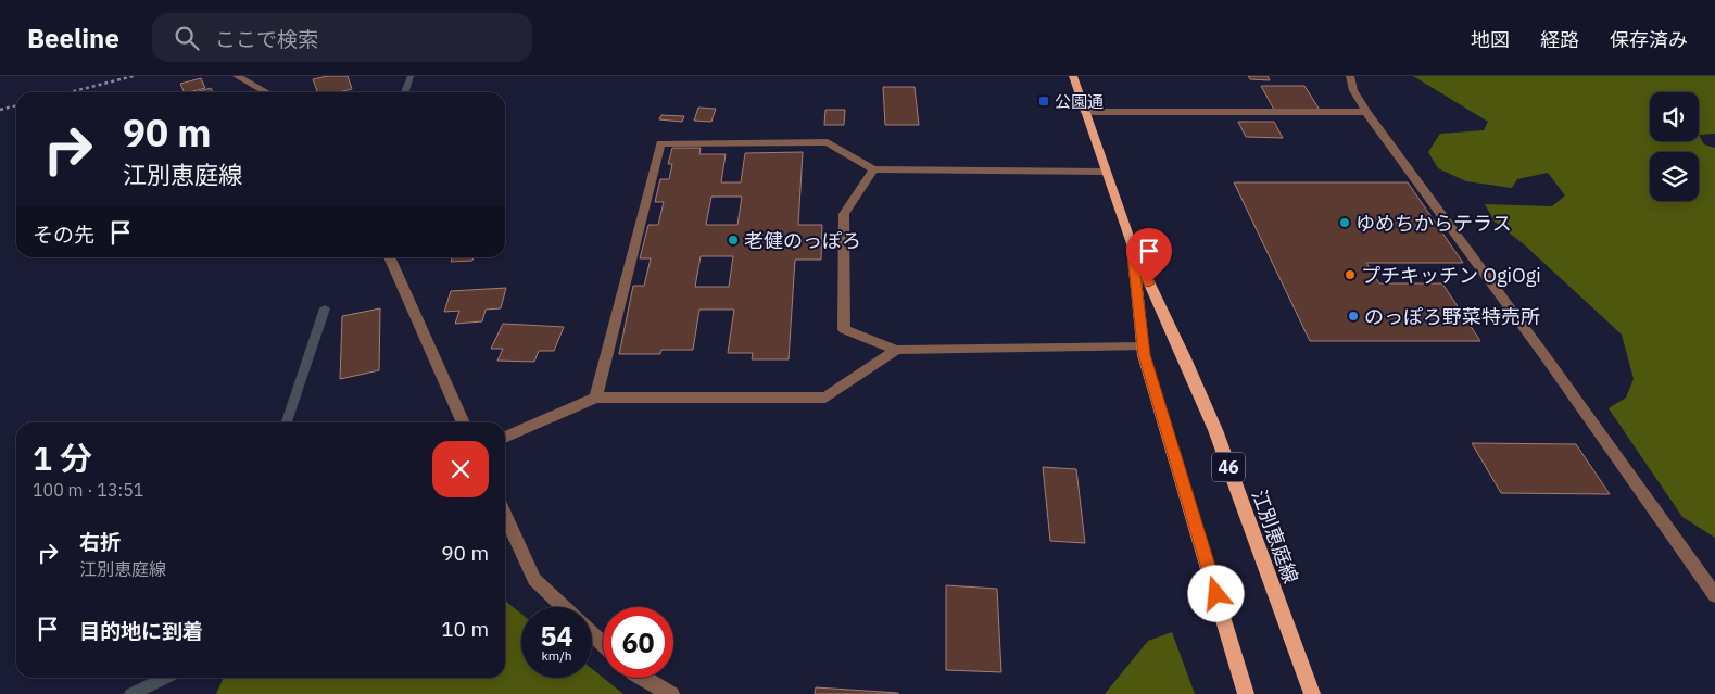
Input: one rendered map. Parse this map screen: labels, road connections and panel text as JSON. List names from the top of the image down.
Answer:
{
  "streets": {
    "main road": ["46", "江別恵庭線"]
  },
  "places": {
    "transit": ["公園通"],
    "other": [
      "ゆめちからテラス",
      "老健のっぽろ",
      "プチキッチン OgiOgi",
      "のっぽろ野菜特売所"
    ]
  },
  "page": {
    "header": "Beeline",
    "search": "ここで検索",
    "nav": ["地図", "経路", "保存済み"],
    "turn": ["90 m", "江別恵庭線"],
    "then": "その先",
    "heading": ["1 分", "100 m · 13:51"],
    "list": [
      {
        "name": "右折",
        "note": "江別恵庭線",
        "value": "90 m"
      },
      {
        "name": "目的地に到着",
        "value": "10 m"
      }
    ],
    "speed": "54 km/h",
    "limit": "60"
  }
}
